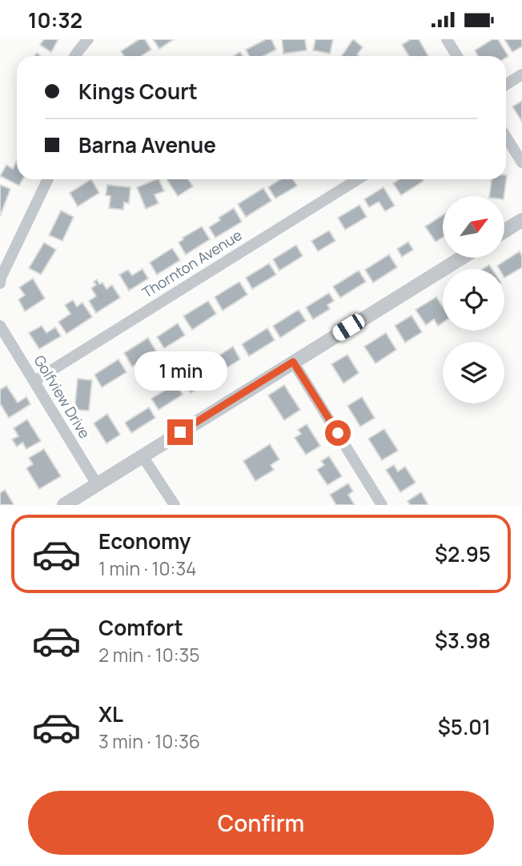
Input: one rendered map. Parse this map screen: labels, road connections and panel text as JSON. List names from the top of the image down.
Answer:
{
  "streets": {
    "street": ["Thornton Avenue", "Golfview Drive"]
  },
  "crossings": [
    ["Thornton Avenue", "Golfview Drive"]
  ],
  "north": "top right",
  "page": {
    "status": "10:32",
    "banner": ["Kings Court", "Barna Avenue"],
    "bubble": "1 min",
    "list": [
      {
        "name": "Economy",
        "note": "1 min · 10:34",
        "value": "$2.95"
      },
      {
        "name": "Comfort",
        "note": "2 min · 10:35",
        "value": "$3.98"
      },
      {
        "name": "XL",
        "note": "3 min · 10:36",
        "value": "$5.01"
      }
    ],
    "buttons": "Confirm"
  }
}
